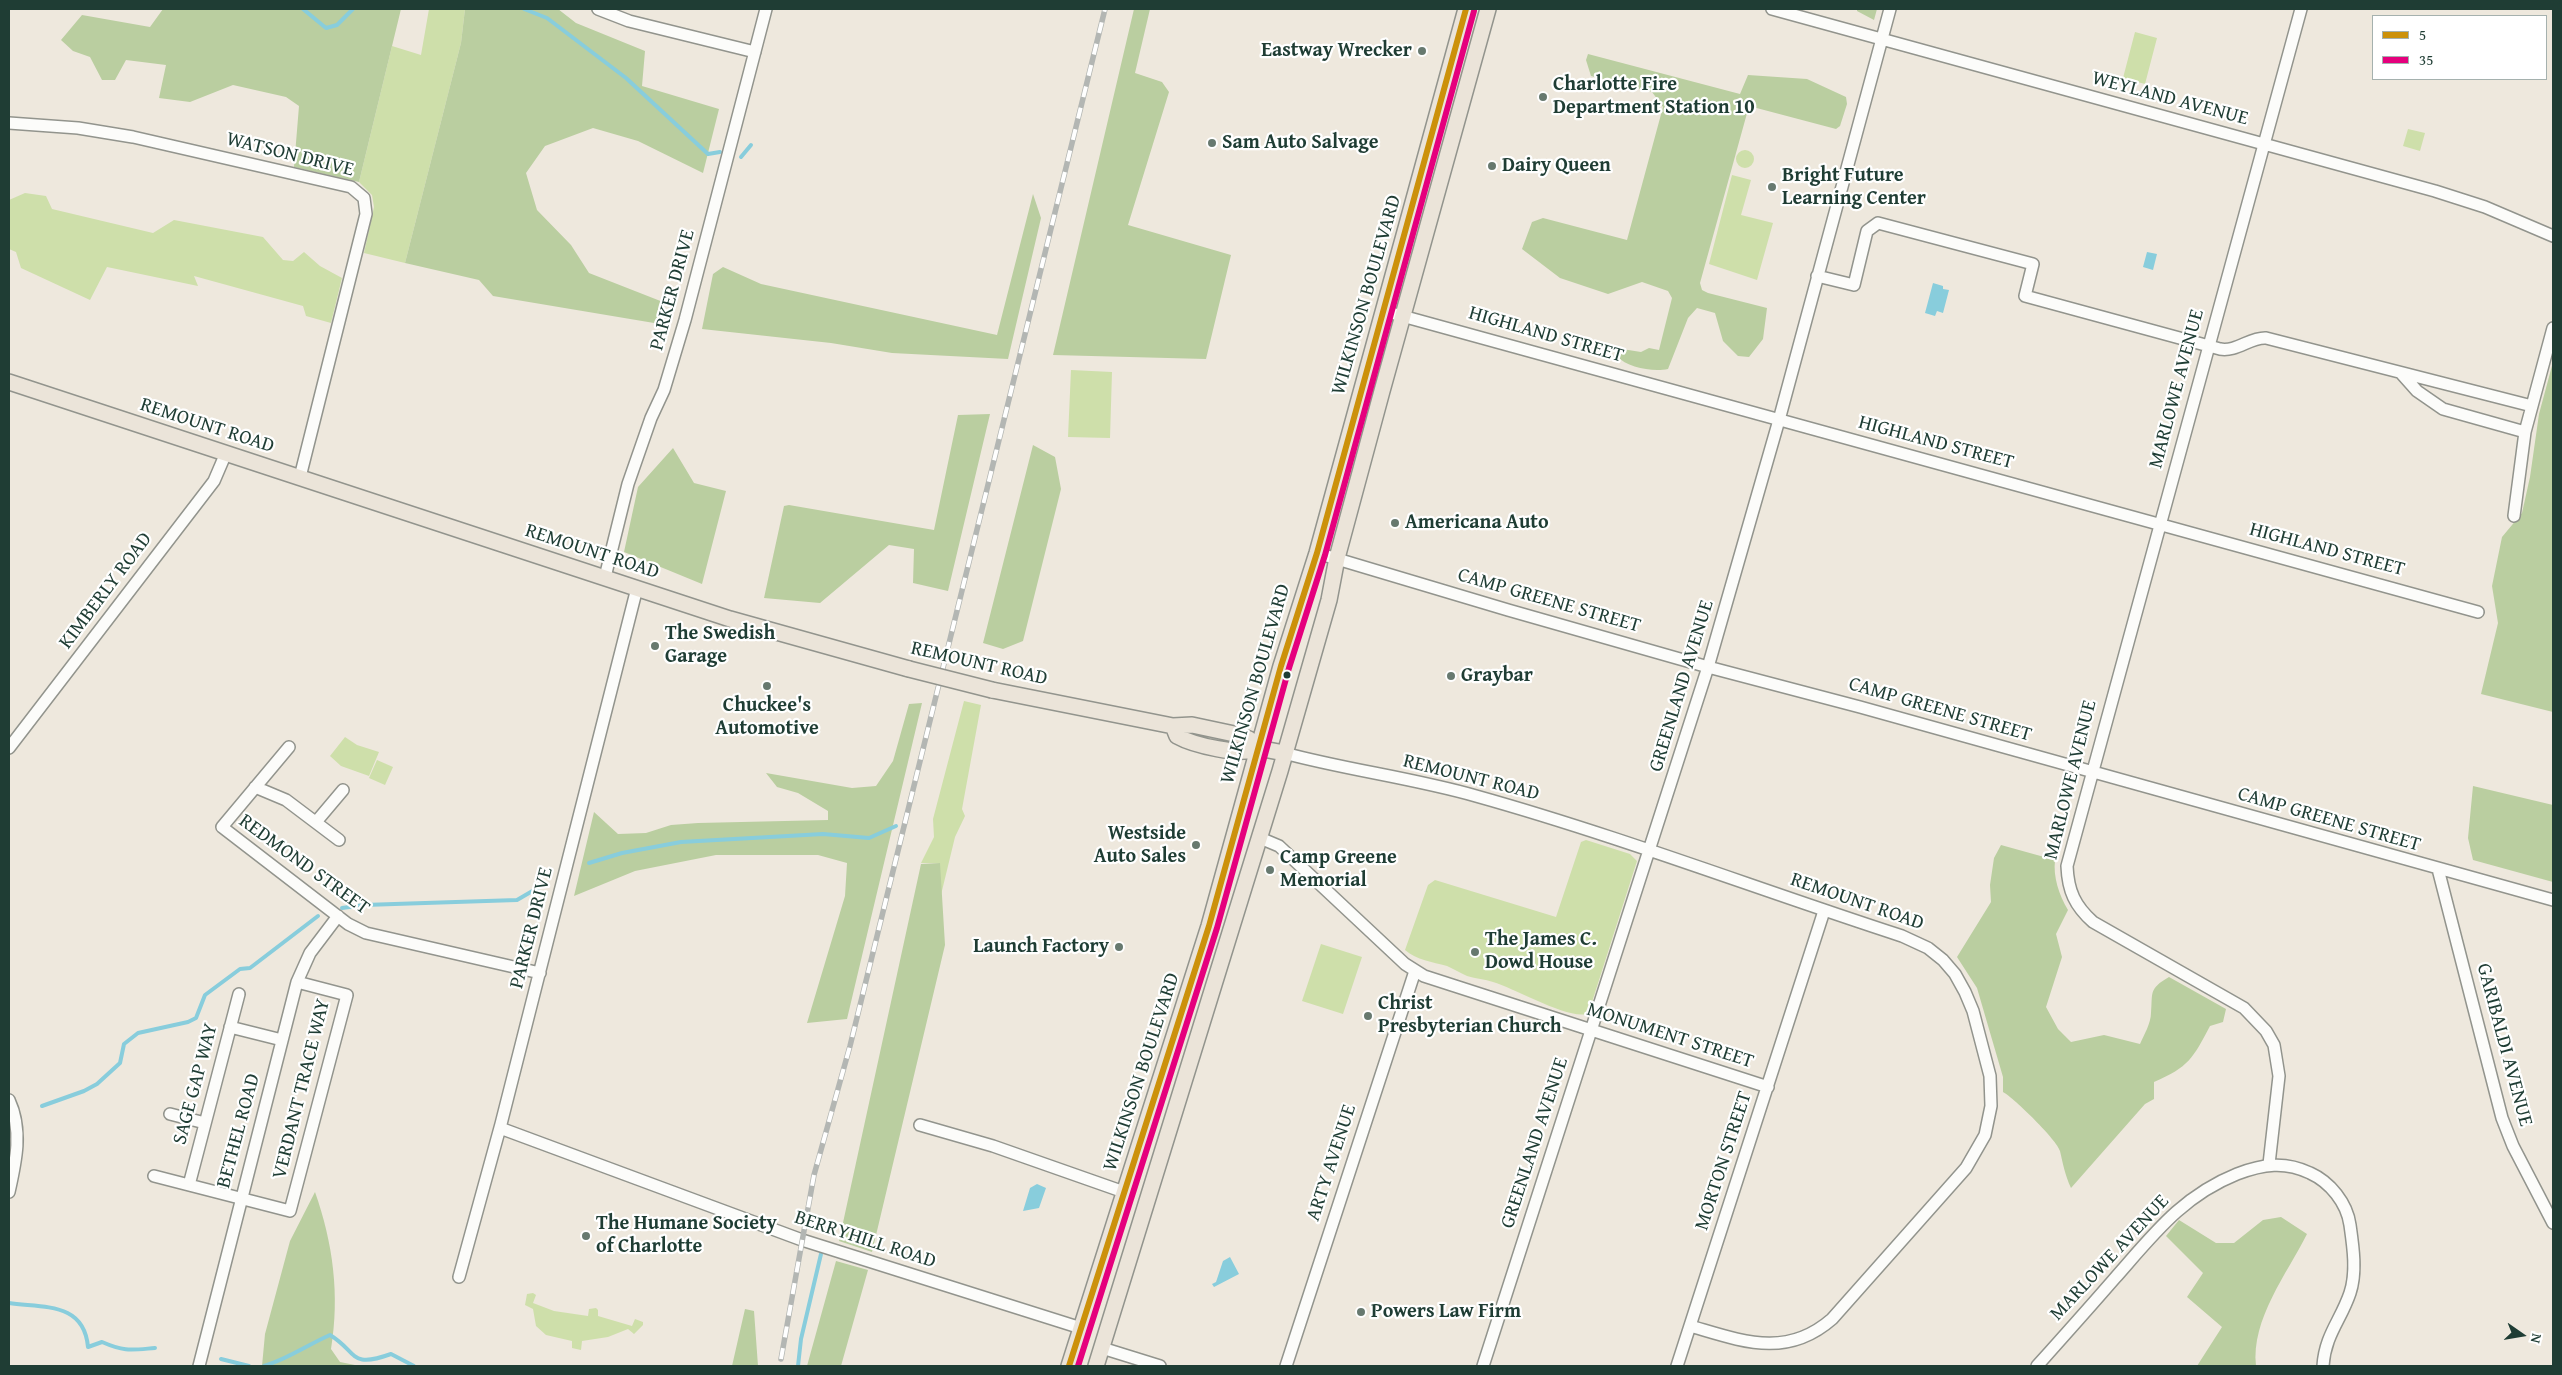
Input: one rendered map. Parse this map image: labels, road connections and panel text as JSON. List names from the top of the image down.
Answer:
{
  "streets": {
    "main road": ["WILKINSON BOULEVARD", "REMOUNT ROAD"],
    "street": [
      "WEYLAND AVENUE",
      "WATSON DRIVE",
      "PARKER DRIVE",
      "HIGHLAND STREET",
      "MARLOWE AVENUE",
      "KIMBERLY ROAD",
      "CAMP GREENE STREET",
      "GREENLAND AVENUE",
      "REDMOND STREET",
      "MONUMENT STREET",
      "GARIBALDI AVENUE",
      "SAGE GAP WAY",
      "VERDANT TRACE WAY",
      "BETHEL ROAD",
      "MORTON STREET",
      "ARTY AVENUE",
      "BERRYHILL ROAD"
    ]
  },
  "crossings": [
    ["WEYLAND AVENUE", "MARLOWE AVENUE"],
    ["WEYLAND AVENUE", "GREENLAND AVENUE"],
    ["WATSON DRIVE", "REMOUNT ROAD"],
    ["PARKER DRIVE", "REMOUNT ROAD"],
    ["PARKER DRIVE", "REDMOND STREET"],
    ["PARKER DRIVE", "BERRYHILL ROAD"],
    ["WILKINSON BOULEVARD", "HIGHLAND STREET"],
    ["WILKINSON BOULEVARD", "REMOUNT ROAD"],
    ["WILKINSON BOULEVARD", "CAMP GREENE STREET"],
    ["WILKINSON BOULEVARD", "MONUMENT STREET"],
    ["WILKINSON BOULEVARD", "BERRYHILL ROAD"],
    ["HIGHLAND STREET", "MARLOWE AVENUE"],
    ["HIGHLAND STREET", "GREENLAND AVENUE"],
    ["MARLOWE AVENUE", "CAMP GREENE STREET"],
    ["REMOUNT ROAD", "KIMBERLY ROAD"],
    ["REMOUNT ROAD", "GREENLAND AVENUE"],
    ["REMOUNT ROAD", "MORTON STREET"],
    ["CAMP GREENE STREET", "GREENLAND AVENUE"],
    ["CAMP GREENE STREET", "GARIBALDI AVENUE"],
    ["GREENLAND AVENUE", "MONUMENT STREET"],
    ["REDMOND STREET", "BETHEL ROAD"],
    ["MONUMENT STREET", "MORTON STREET"],
    ["MONUMENT STREET", "ARTY AVENUE"],
    ["VERDANT TRACE WAY", "BETHEL ROAD"]
  ],
  "places": [
    "Eastway Wrecker",
    "Charlotte Fire Department Station 10",
    "Sam Auto Salvage",
    "Dairy Queen",
    "Bright Future Learning Center",
    "Americana Auto",
    "The Swedish Garage",
    "Graybar",
    "Chuckee's Automotive",
    "Westside Auto Sales",
    "Camp Greene Memorial",
    "Launch Factory",
    "The James C. Dowd House",
    "Christ Presbyterian Church",
    "The Humane Society of Charlotte",
    "Powers Law Firm"
  ],
  "lines": ["transit line 5", "transit line 35"],
  "legend": ["5", "35"],
  "north": "right"
}
